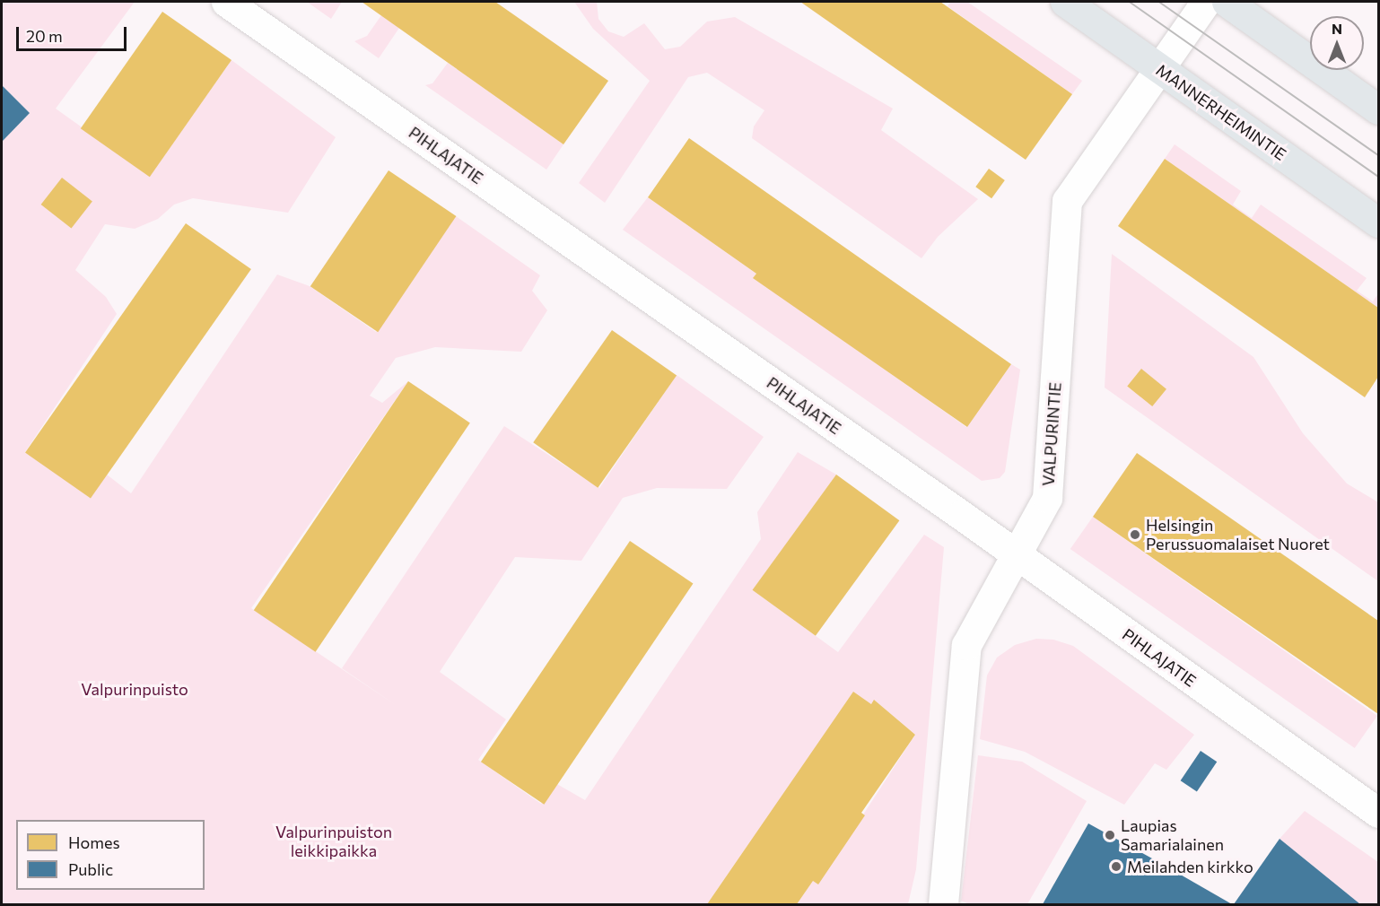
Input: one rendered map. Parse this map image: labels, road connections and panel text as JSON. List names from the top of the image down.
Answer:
{
  "streets": {
    "main road": ["MANNERHEIMINTIE"],
    "street": ["PIHLAJATIE", "VALPURINTIE"]
  },
  "crossings": [
    ["MANNERHEIMINTIE", "VALPURINTIE"],
    ["PIHLAJATIE", "VALPURINTIE"]
  ],
  "parks": ["Valpurinpuisto", "Valpurinpuiston leikkipaikka"],
  "places": ["Helsingin Perussuomalaiset Nuoret", "Laupias Samarialainen", "Meilahden kirkko"],
  "legend": ["Homes", "Public"],
  "scale_bar": "20 m",
  "north": "top"
}
